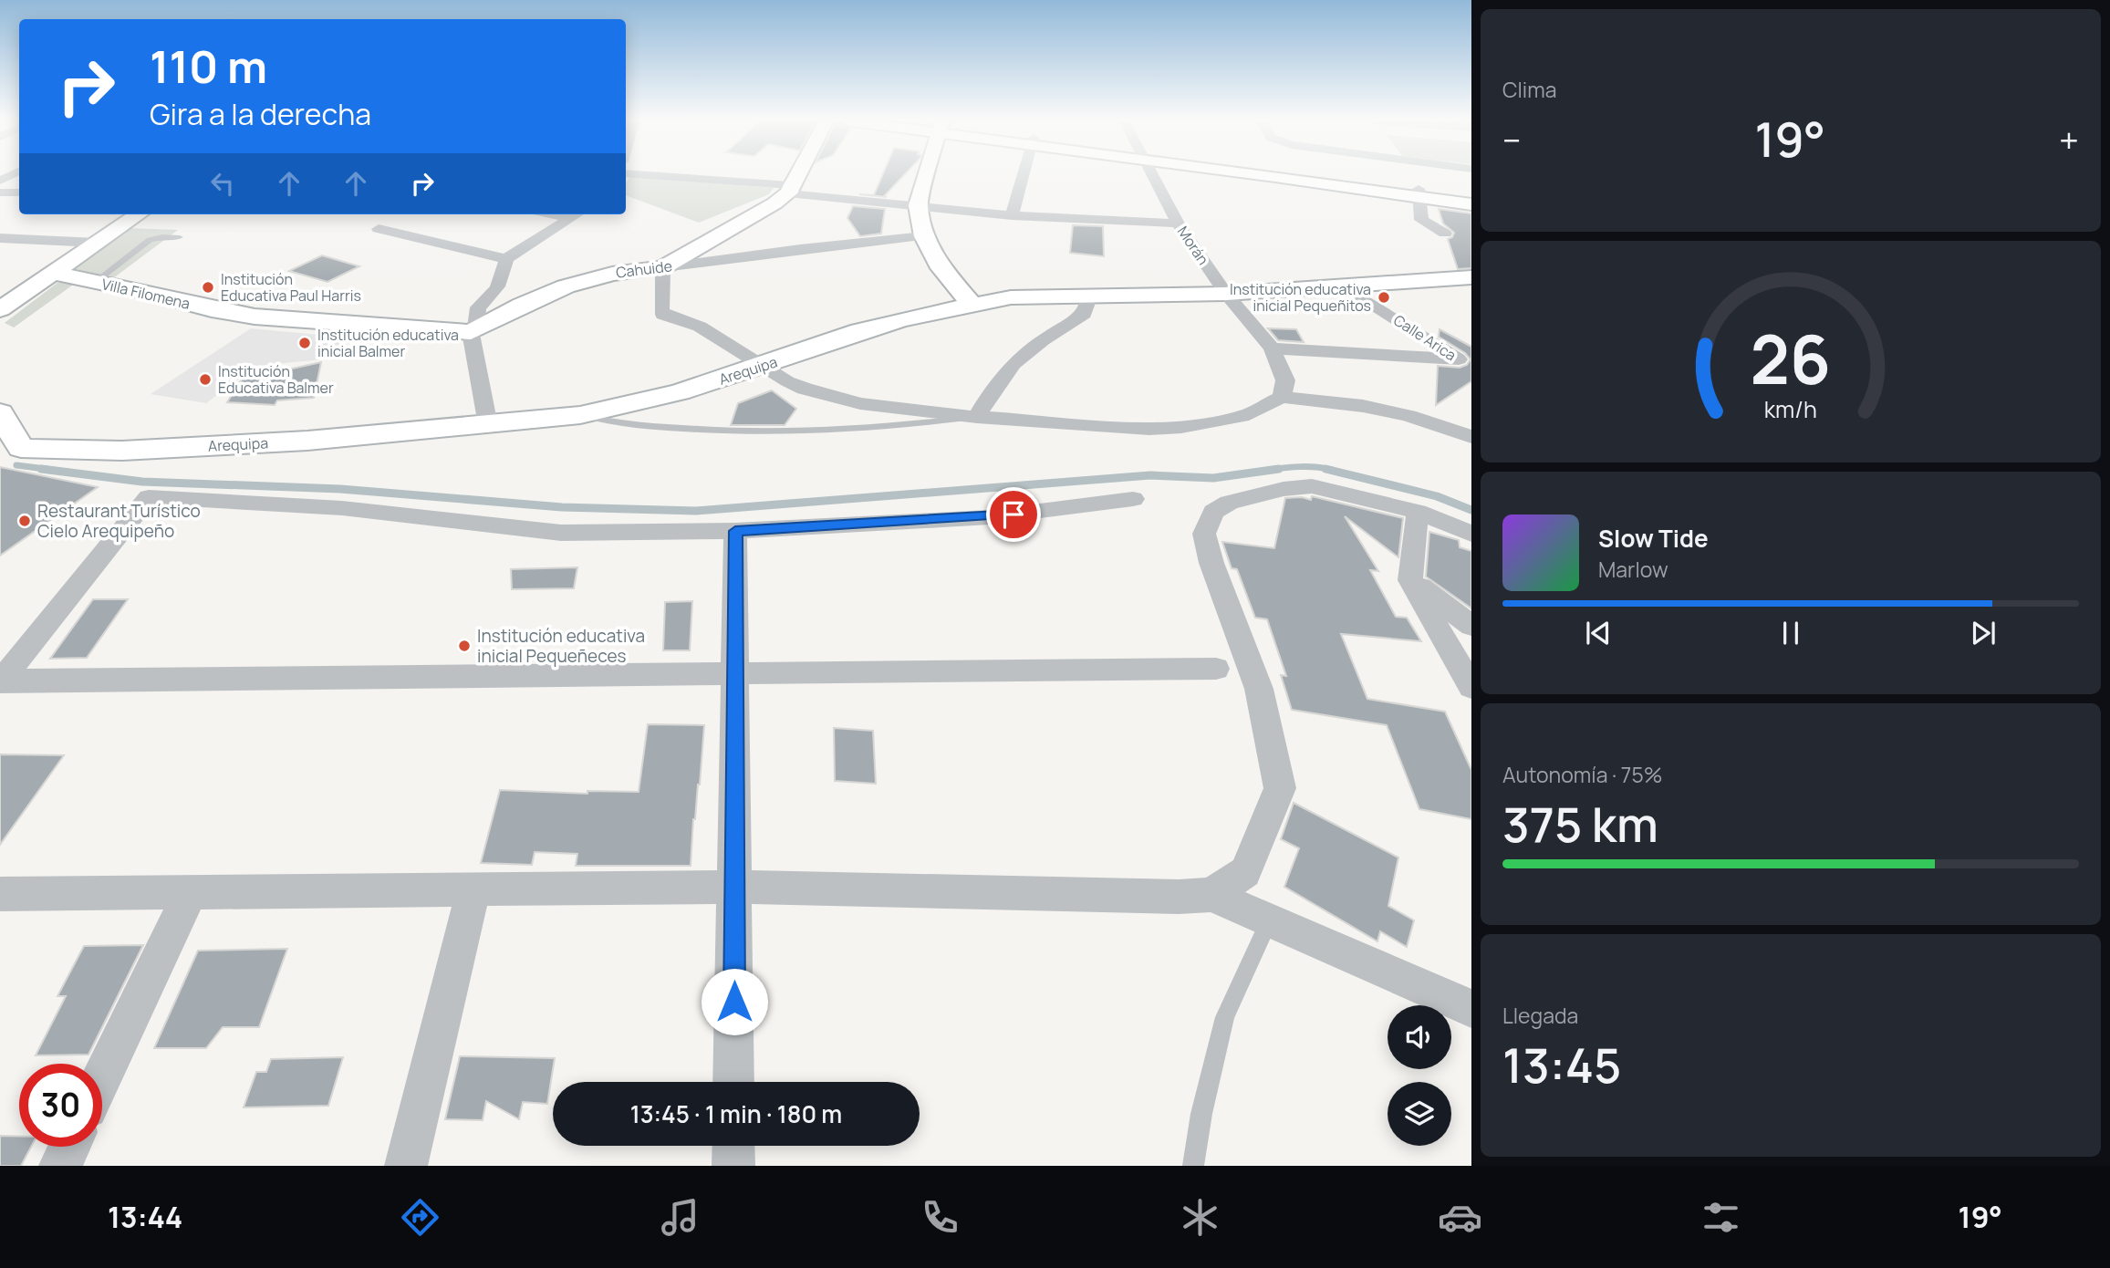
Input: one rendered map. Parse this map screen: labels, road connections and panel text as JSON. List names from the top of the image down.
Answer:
{
  "streets": {
    "street": [
      "Morán",
      "Cahuide",
      "Villa Filomena",
      "Calle Arica",
      "Arequipa"
    ]
  },
  "crossings": [
    ["Morán", "Arequipa"],
    ["Cahuide", "Villa Filomena"],
    ["Calle Arica", "Arequipa"]
  ],
  "places": [
    "Institución Educativa Paul Harris",
    "Institución educativa inicial Pequeñitos",
    "Institución educativa inicial Balmer",
    "Institución Educativa Balmer",
    "Restaurant Turístico Cielo Arequipeño",
    "Institución educativa inicial Pequeñeces"
  ],
  "page": {
    "tile": [
      "Clima",
      ["Autonomía · 75%", "375 km"],
      ["Llegada", "13:45"]
    ],
    "turn": ["110 m", "Gira a la derecha"],
    "heat": ["−", "19°", "+"],
    "song": ["Slow Tide", "Marlow"],
    "limit": "30",
    "trip": "13:45 · 1 min · 180 m",
    "tabs": ["13:44", "19°"],
    "gauge": ["26", "km/h"]
  }
}
